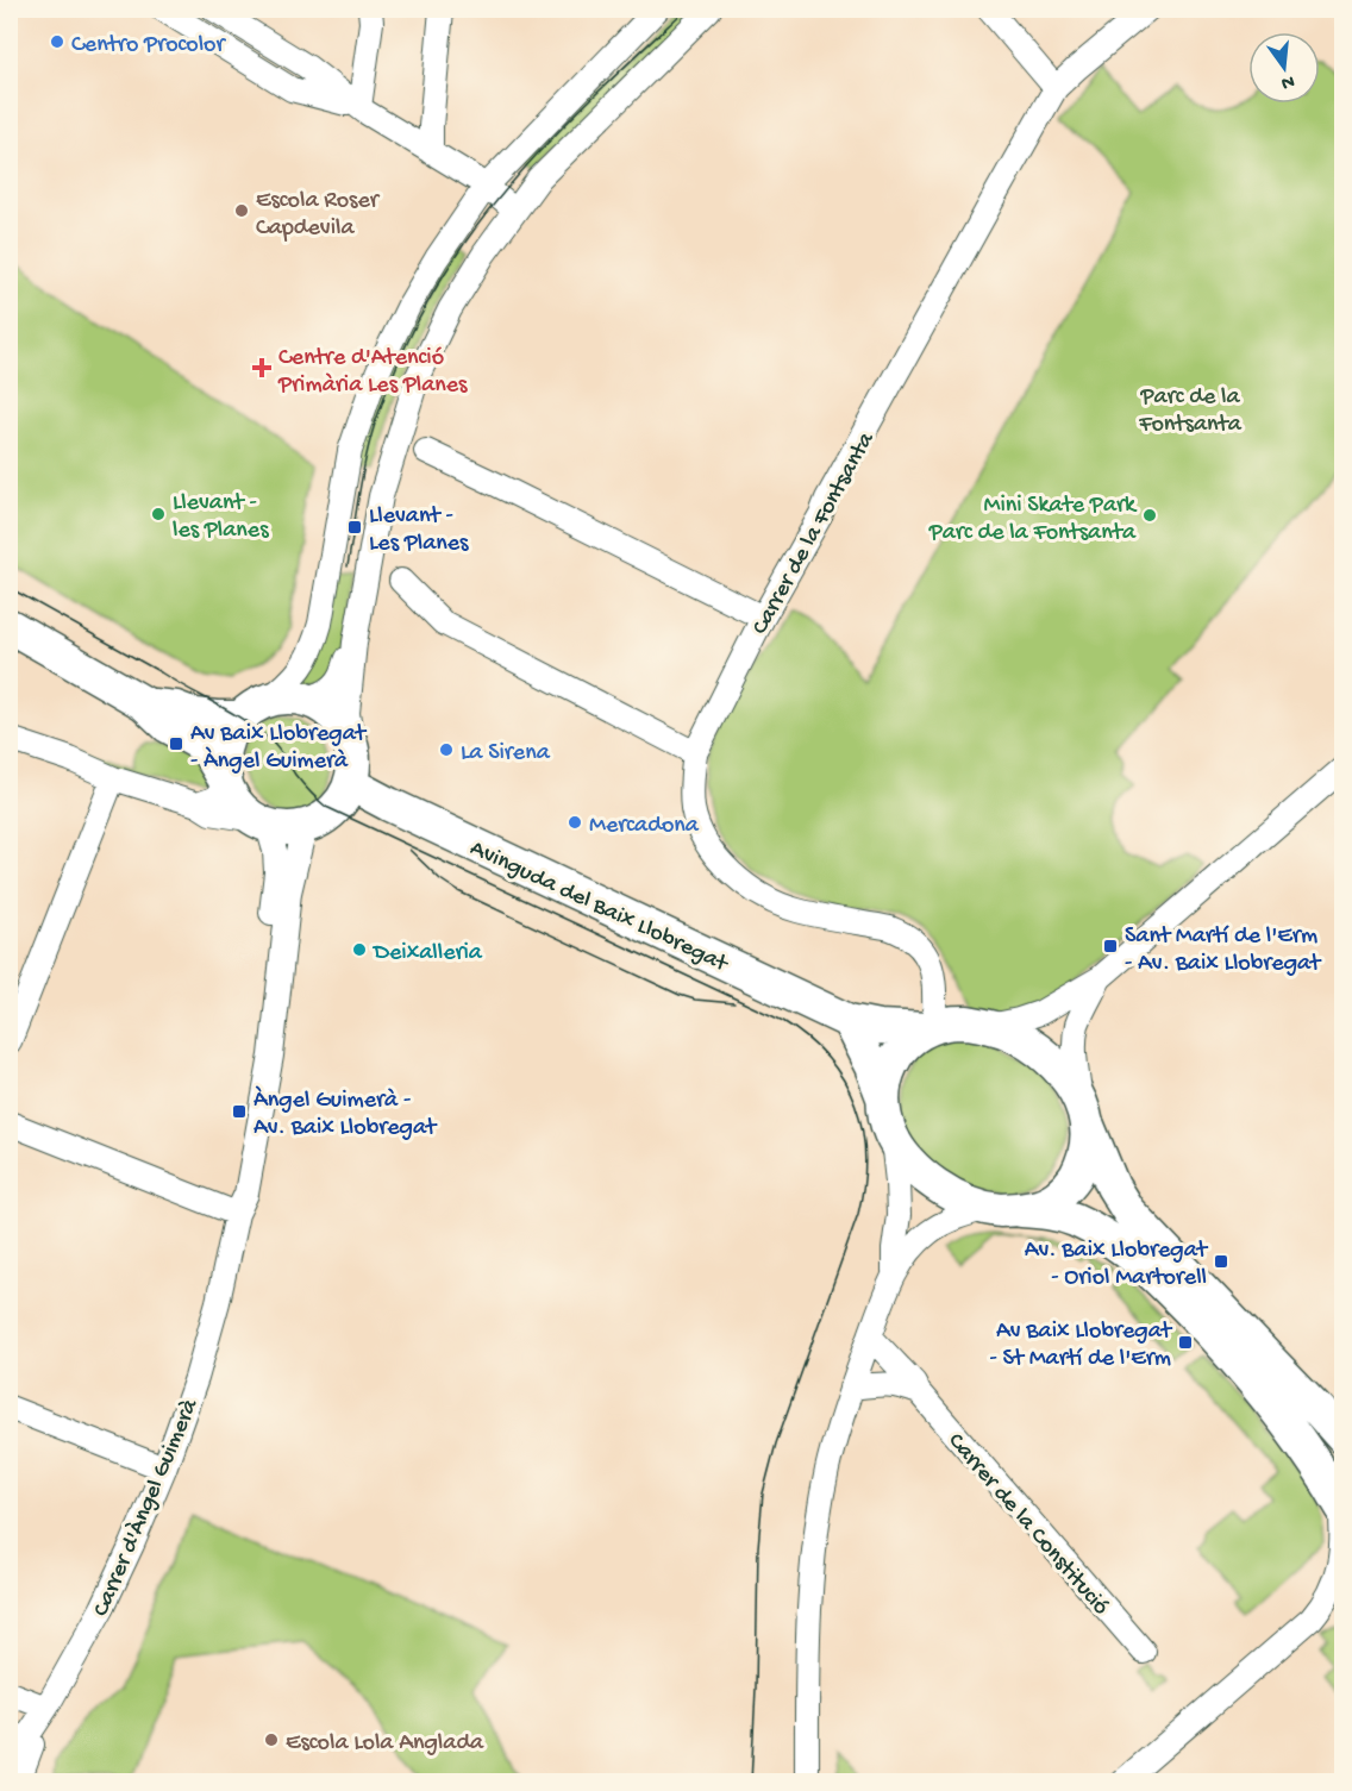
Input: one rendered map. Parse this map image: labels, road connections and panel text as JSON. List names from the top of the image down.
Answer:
{
  "streets": {
    "street": [
      "Carrer de la Fontsanta",
      "Avinguda del Baix Llobregat",
      "Carrer d'Àngel Guimerà",
      "Carrer de la Constitució"
    ]
  },
  "crossings": [
    ["Carrer de la Fontsanta", "Avinguda del Baix Llobregat"],
    ["Avinguda del Baix Llobregat", "Carrer d'Àngel Guimerà"]
  ],
  "parks": ["Parc de la Fontsanta"],
  "places": {
    "other": [
      "Centro Procolor",
      "Escola Roser Capdevila",
      "Llevant - les Planes",
      "Mini Skate Park Parc de la Fontsanta",
      "La Sirena",
      "Mercadona",
      "Deixalleria",
      "Escola Lola Anglada"
    ],
    "health": ["Centre d'Atenció Primària Les Planes"],
    "transit": [
      "Llevant - Les Planes",
      "Av Baix Llobregat - Àngel Guimerà",
      "Sant Martí de l'Erm - Av. Baix Llobregat",
      "Àngel Guimerà - Av. Baix Llobregat",
      "Av. Baix Llobregat - Oriol Martorell",
      "Av Baix Llobregat - St Martí de l'Erm"
    ]
  },
  "north": "bottom"
}
